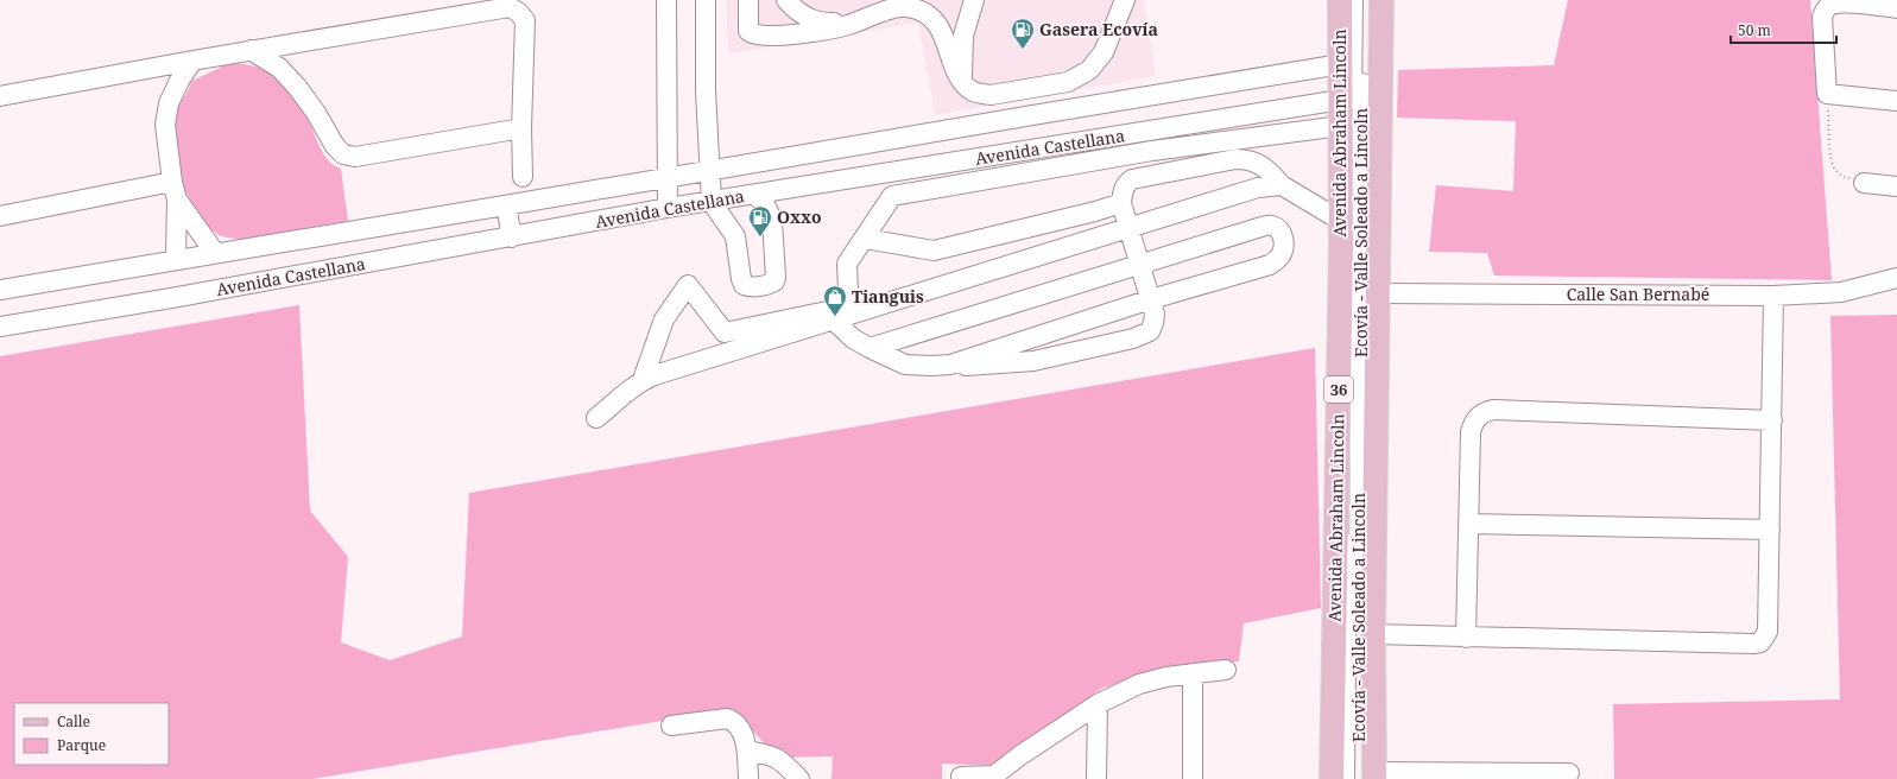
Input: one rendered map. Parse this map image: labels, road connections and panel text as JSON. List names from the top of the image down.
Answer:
{
  "streets": {
    "main road": ["Avenida Abraham Lincoln", "36"],
    "street": ["Avenida Castellana", "Ecovía - Valle Soleado a Lincoln", "Calle San Bernabé"]
  },
  "crossings": [
    ["Avenida Abraham Lincoln", "Avenida Castellana"],
    ["Avenida Abraham Lincoln", "Ecovía - Valle Soleado a Lincoln"],
    ["Avenida Abraham Lincoln", "36"],
    ["Ecovía - Valle Soleado a Lincoln", "36"],
    ["Calle San Bernabé", "36"]
  ],
  "places": {
    "fuel station": ["Gasera Ecovía", "Oxxo"],
    "shop": ["Tianguis"]
  },
  "legend": ["Calle", "Parque"],
  "scale_bar": "50 m"
}
